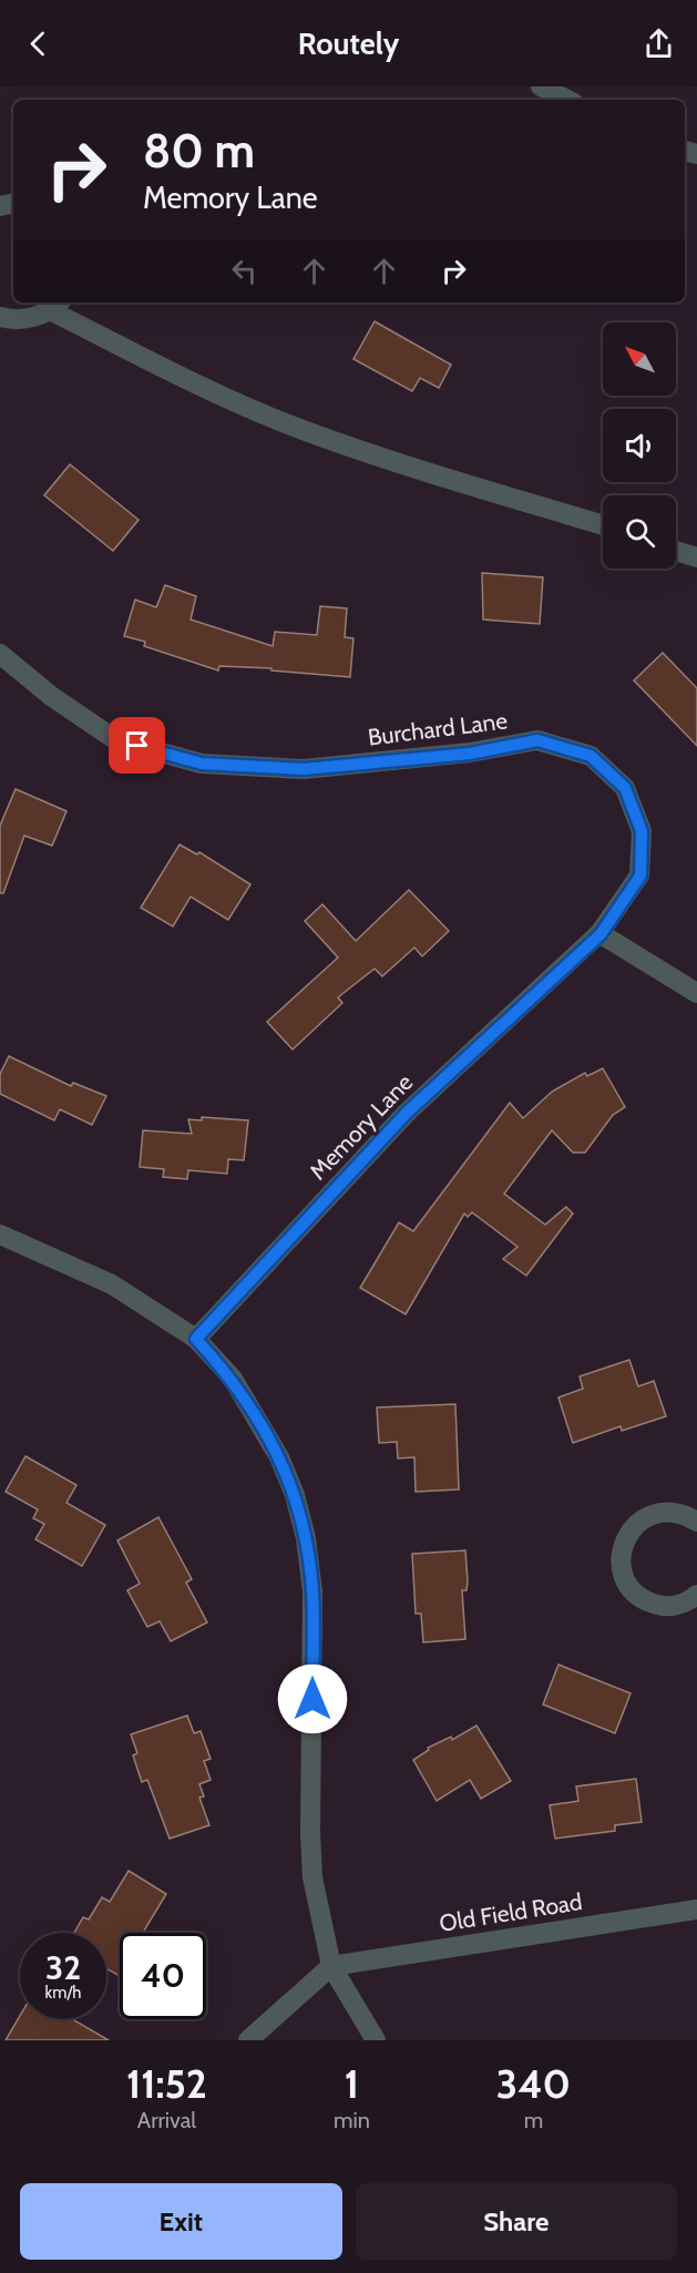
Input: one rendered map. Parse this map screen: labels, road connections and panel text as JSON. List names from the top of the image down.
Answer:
{
  "streets": {
    "street": ["Burchard Lane", "Memory Lane", "Old Field Road"]
  },
  "crossings": [
    ["Burchard Lane", "Memory Lane"]
  ],
  "north": "top left",
  "page": {
    "header": "Routely",
    "turn": ["80 m", "Memory Lane"],
    "speed": "32 km/h",
    "limit": "40",
    "eta": [
      "11:52",
      "Arrival",
      "1",
      "min",
      "340",
      "m"
    ],
    "buttons": ["Exit", "Share"]
  }
}
